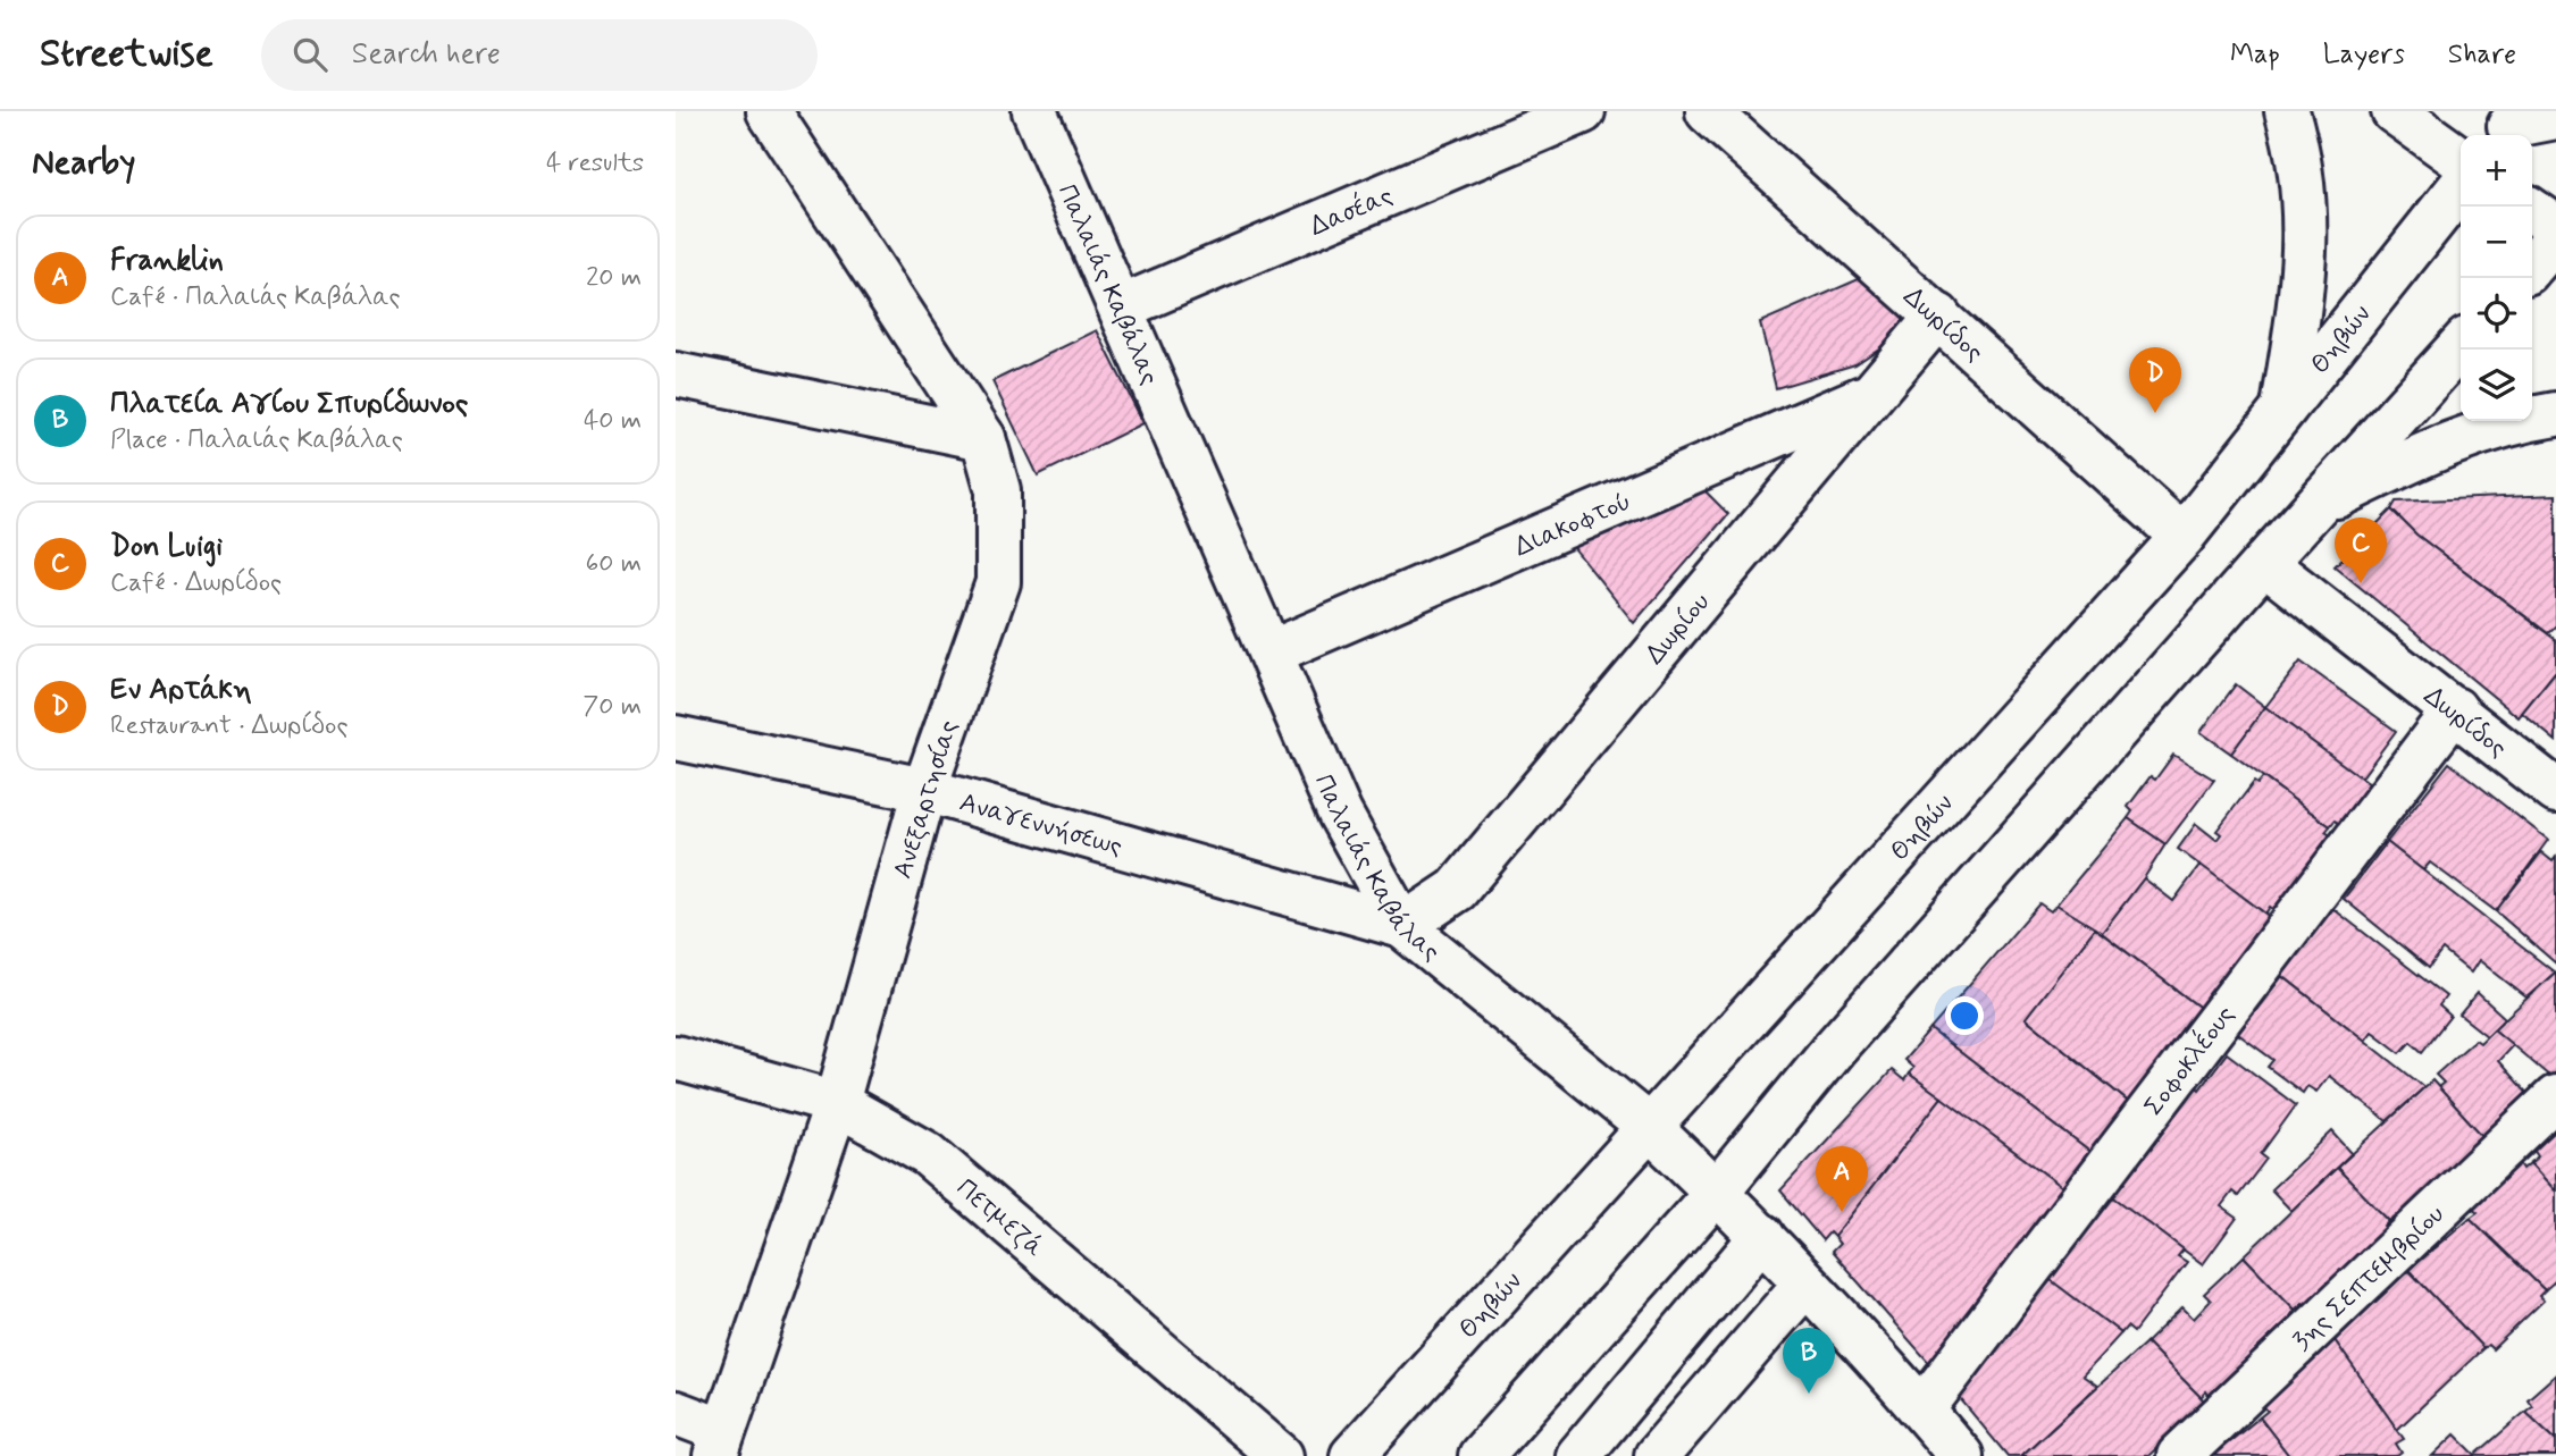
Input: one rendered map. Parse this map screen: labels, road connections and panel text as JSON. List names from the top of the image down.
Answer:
{
  "streets": {
    "street": [
      "Δασέας",
      "Παλαιάς Καβάλας",
      "Δωρίδος",
      "Θηβών",
      "Διακοφτού",
      "Δωρίου",
      "Ανεξαρτησίας",
      "Αναγεννήσεως",
      "Σοφοκλέους",
      "Πετμεζά",
      "3ης Σεπτεμβρίου"
    ]
  },
  "crossings": [
    ["Δασέας", "Παλαιάς Καβάλας"],
    ["Παλαιάς Καβάλας", "Θηβών"],
    ["Παλαιάς Καβάλας", "Διακοφτού"],
    ["Παλαιάς Καβάλας", "Δωρίου"],
    ["Παλαιάς Καβάλας", "Αναγεννήσεως"],
    ["Παλαιάς Καβάλας", "Σοφοκλέους"],
    ["Δωρίδος", "Θηβών"],
    ["Δωρίδος", "Δωρίου"],
    ["Δωρίδος", "Σοφοκλέους"],
    ["Διακοφτού", "Δωρίου"],
    ["Δωρίου", "Αναγεννήσεως"],
    ["Ανεξαρτησίας", "Αναγεννήσεως"],
    ["Ανεξαρτησίας", "Πετμεζά"]
  ],
  "page": {
    "header": "Streetwise",
    "search": "Search here",
    "nav": ["Map", "Layers", "Share"],
    "heading": ["Nearby", "4 results"],
    "map_buttons": ["+", "−"],
    "list": [
      {
        "mark": "A",
        "name": "Franklin",
        "note": "Café · Παλαιάς Καβάλας",
        "value": "20 m"
      },
      {
        "mark": "B",
        "name": "Πλατεία Αγίου Σπυρίδωνος",
        "note": "Place · Παλαιάς Καβάλας",
        "value": "40 m"
      },
      {
        "mark": "C",
        "name": "Don Luigi",
        "note": "Café · Δωρίδος",
        "value": "60 m"
      },
      {
        "mark": "D",
        "name": "Εν Αρτάκη",
        "note": "Restaurant · Δωρίδος",
        "value": "70 m"
      }
    ],
    "pins": [
      "D",
      "C",
      "A",
      "B"
    ]
  }
}
